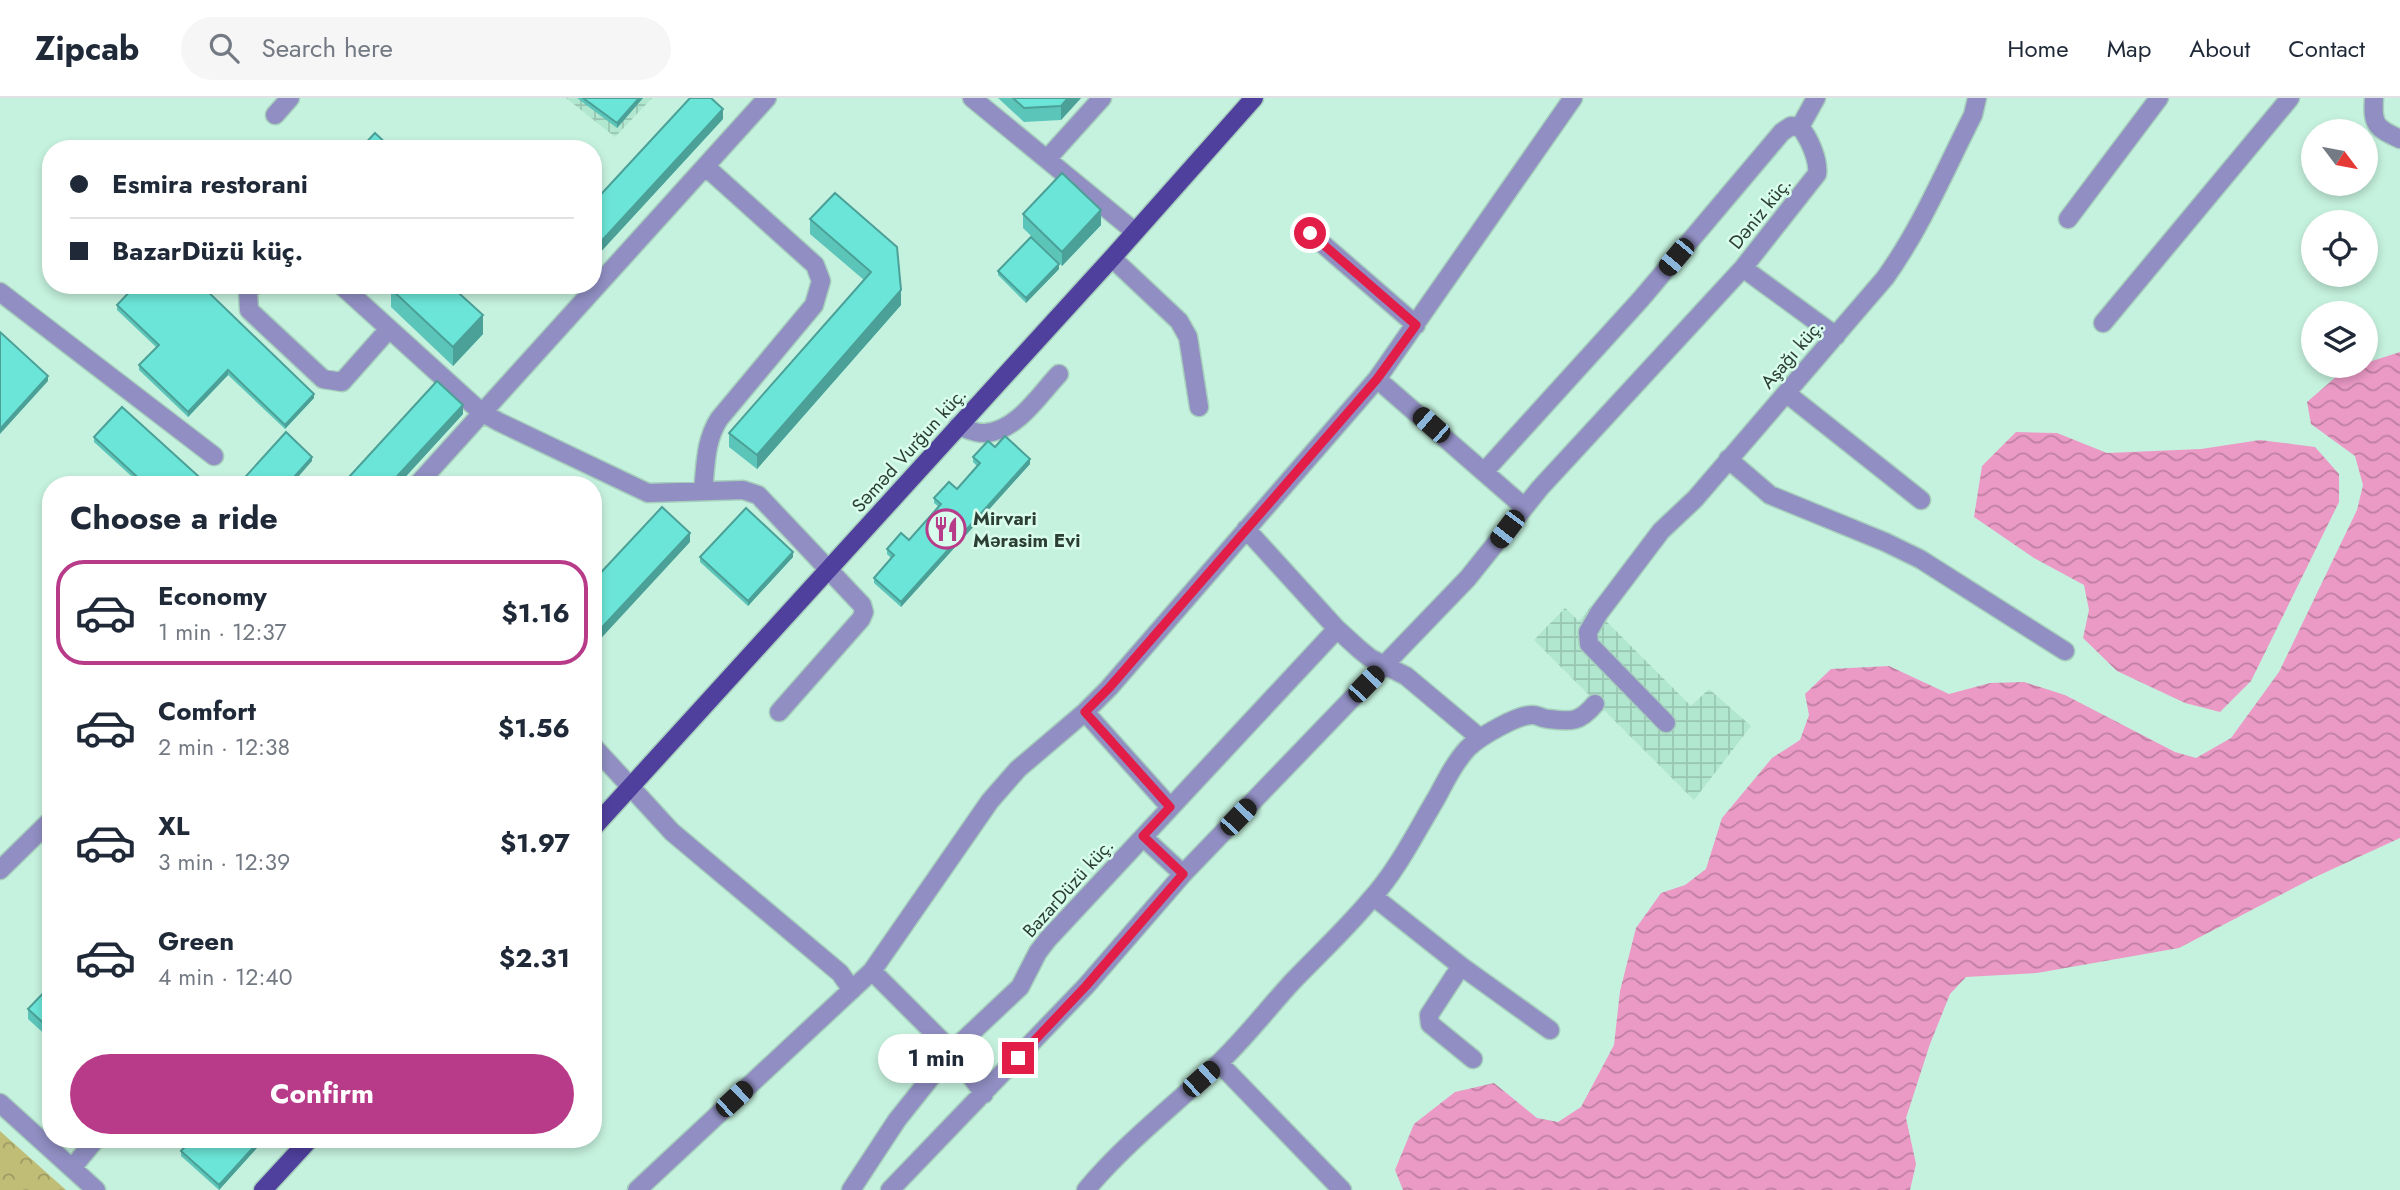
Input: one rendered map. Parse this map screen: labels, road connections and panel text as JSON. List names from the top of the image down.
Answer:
{
  "streets": {
    "main road": ["Səməd Vurğun küç."],
    "street": ["Dəniz küç.", "Aşağı küç.", "BazarDüzü küç."]
  },
  "places": {
    "restaurant": ["Mirvari Mərasim Evi"]
  },
  "north": "bottom right",
  "page": {
    "header": "Zipcab",
    "search": "Search here",
    "nav": [
      "Home",
      "Map",
      "About",
      "Contact"
    ],
    "banner": ["Esmira restorani", "BazarDüzü küç."],
    "heading": "Choose a ride",
    "list": [
      {
        "name": "Economy",
        "note": "1 min · 12:37",
        "value": "$1.16"
      },
      {
        "name": "Comfort",
        "note": "2 min · 12:38",
        "value": "$1.56"
      },
      {
        "name": "XL",
        "note": "3 min · 12:39",
        "value": "$1.97"
      },
      {
        "name": "Green",
        "note": "4 min · 12:40",
        "value": "$2.31"
      }
    ],
    "bubble": "1 min",
    "buttons": "Confirm"
  }
}
